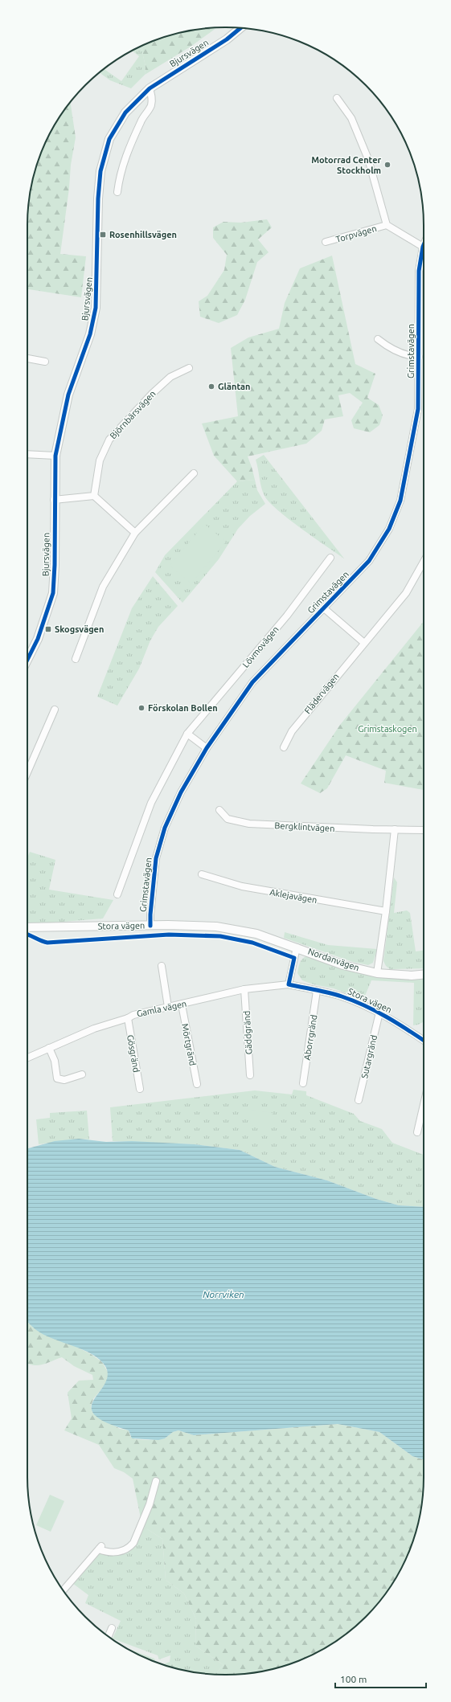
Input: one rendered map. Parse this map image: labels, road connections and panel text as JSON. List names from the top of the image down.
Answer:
{
  "streets": {
    "street": [
      "Bjursvägen",
      "Torpvägen",
      "Grimstavägen",
      "Björnbärsvägen",
      "Lövmovägen",
      "Flädervägen",
      "Bergklintvägen",
      "Aklejavägen",
      "Stora vägen",
      "Nordanvägen",
      "Gamla vägen",
      "Gäddgränd",
      "Aborrgränd",
      "Mörtgränd",
      "Gösgränd",
      "Sutargränd"
    ]
  },
  "crossings": [
    ["Grimstavägen", "Stora vägen"],
    ["Stora vägen", "Nordanvägen"],
    ["Stora vägen", "Gamla vägen"],
    ["Stora vägen", "Aborrgränd"],
    ["Stora vägen", "Sutargränd"],
    ["Gamla vägen", "Gäddgränd"],
    ["Gamla vägen", "Mörtgränd"],
    ["Gamla vägen", "Gösgränd"]
  ],
  "water": ["Norrviken"],
  "parks": ["Grimstaskogen"],
  "places": {
    "other": ["Motorrad Center Stockholm", "Gläntan", "Förskolan Bollen"],
    "transit": ["Rosenhillsvägen", "Skogsvägen"]
  },
  "scale_bar": "100 m"
}
